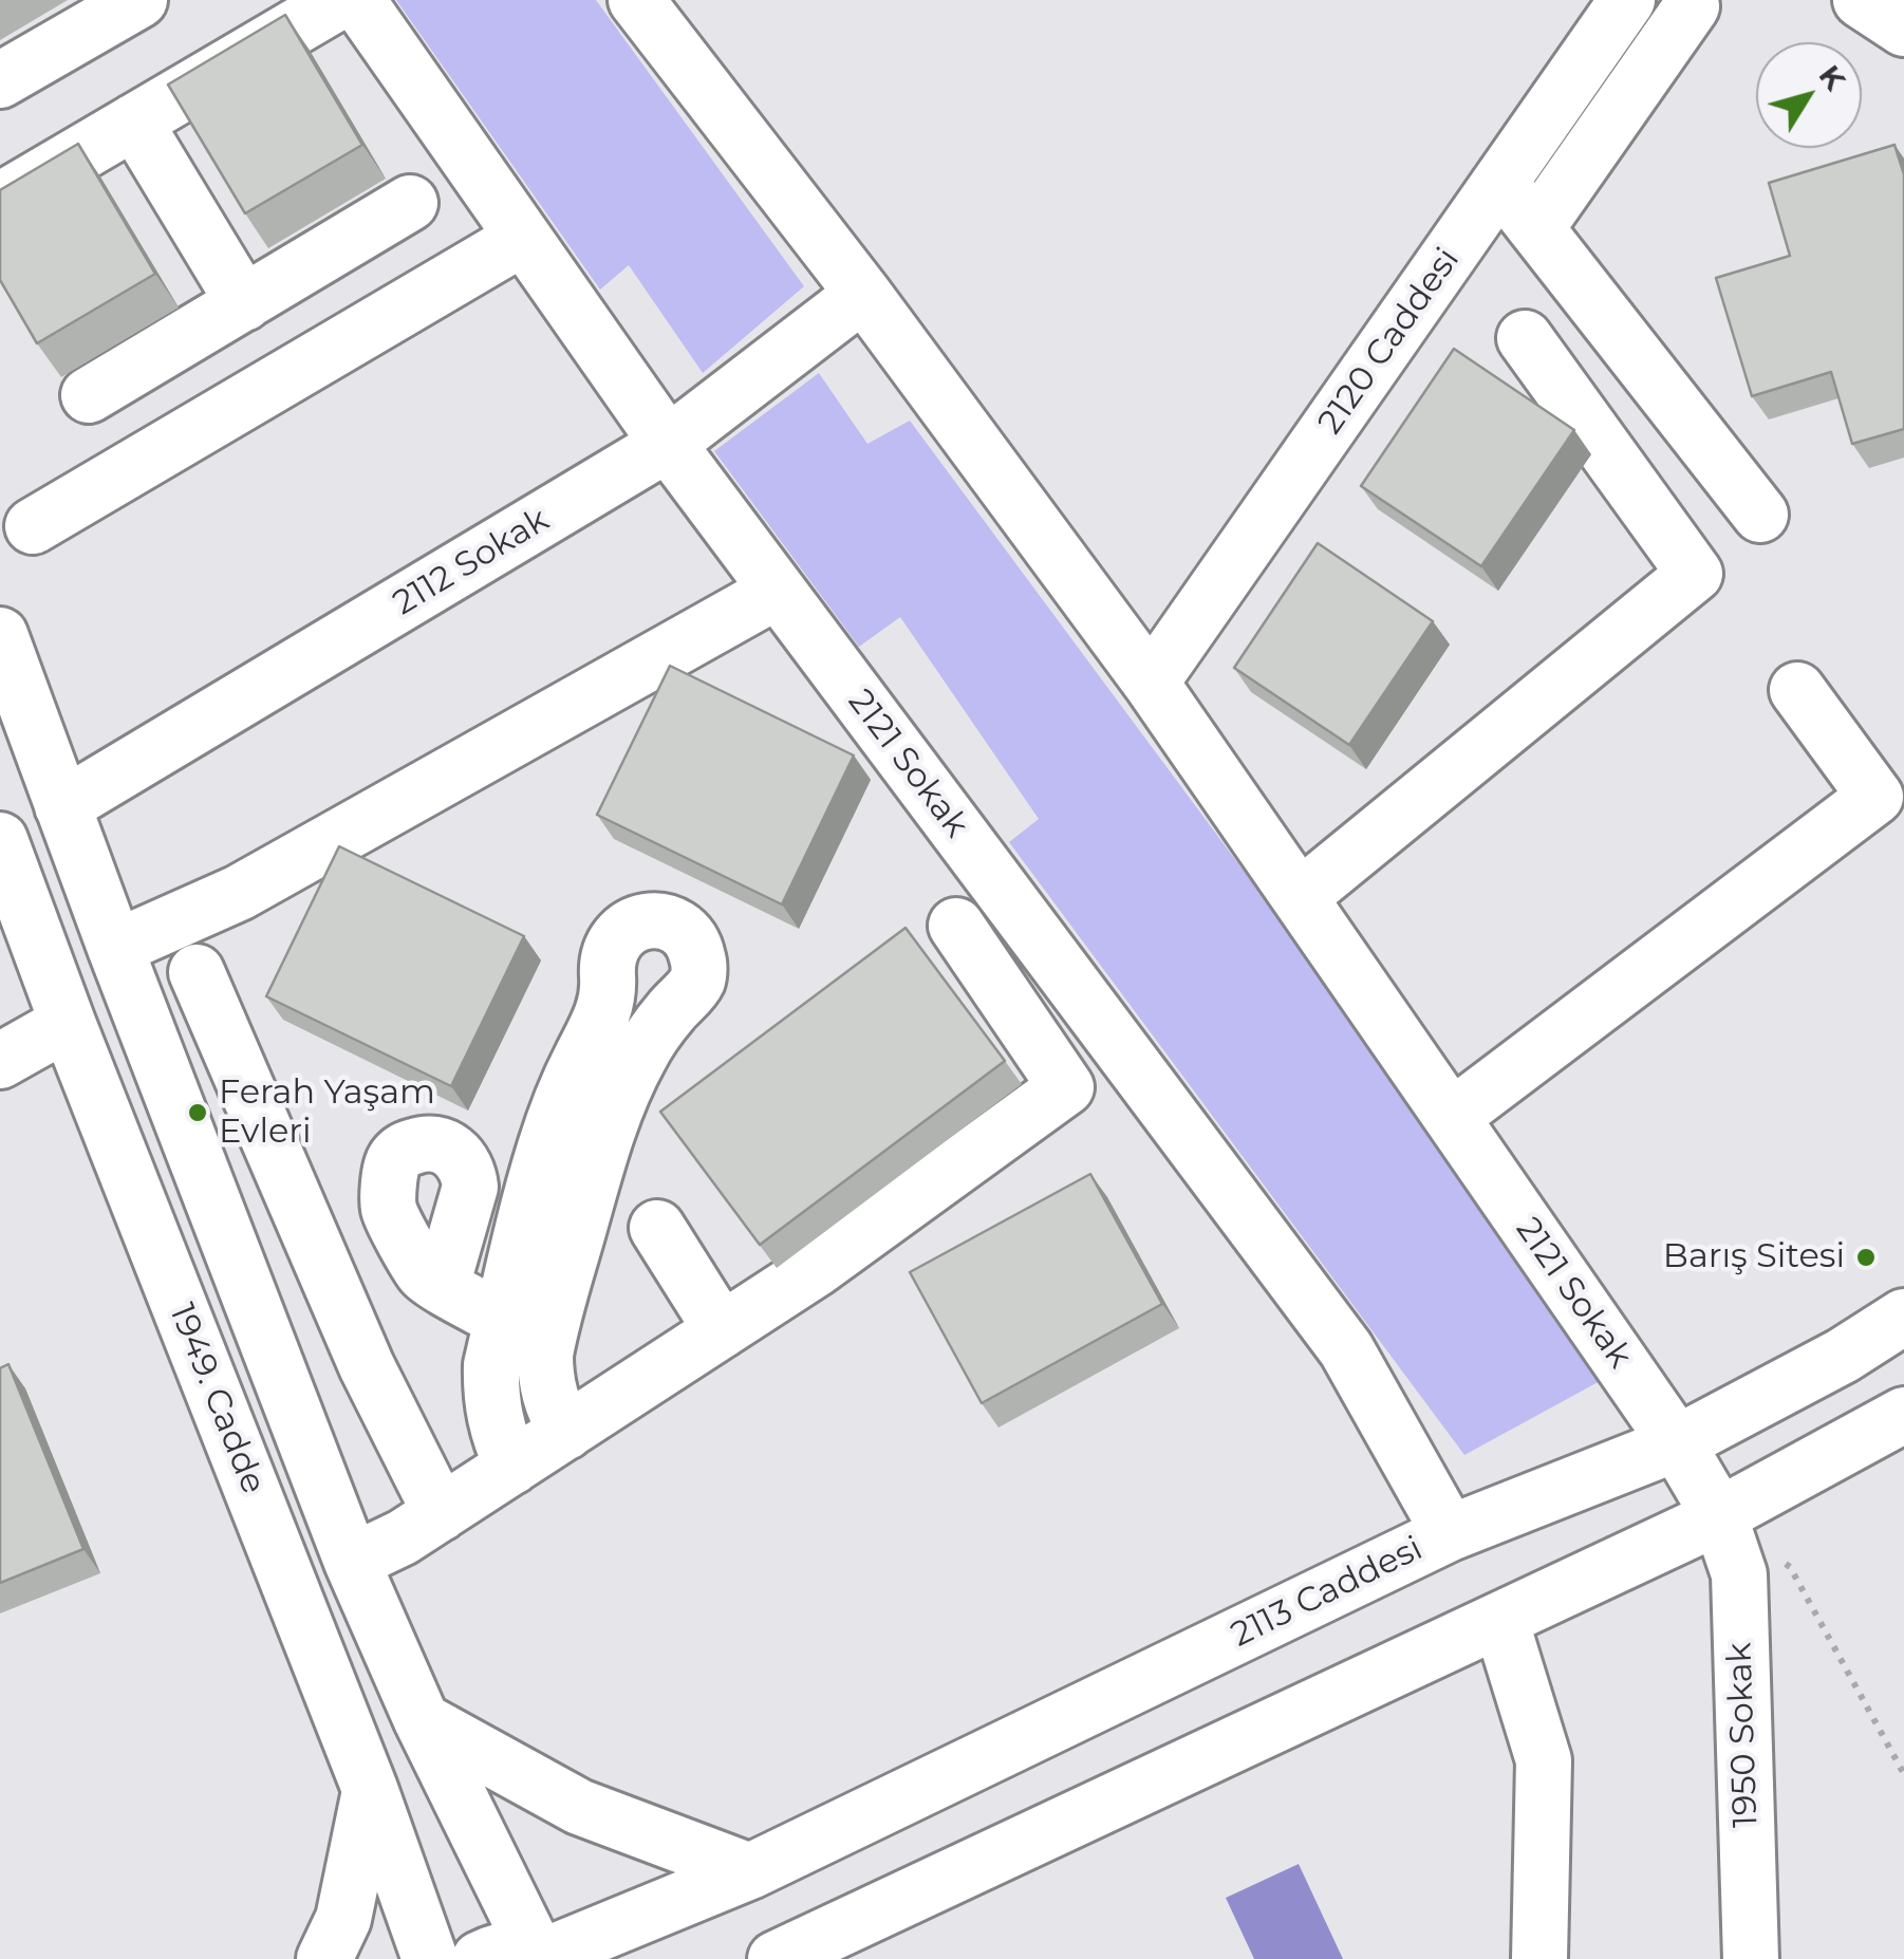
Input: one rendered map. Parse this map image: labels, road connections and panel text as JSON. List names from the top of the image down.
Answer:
{
  "streets": {
    "street": [
      "2120 Caddesi",
      "2112 Sokak",
      "2121 Sokak",
      "1949. Cadde",
      "2113 Caddesi",
      "1950 Sokak"
    ]
  },
  "crossings": [
    ["2120 Caddesi", "2121 Sokak"],
    ["2112 Sokak", "2121 Sokak"],
    ["2112 Sokak", "1949. Cadde"],
    ["2121 Sokak", "2113 Caddesi"],
    ["2121 Sokak", "1950 Sokak"],
    ["1949. Cadde", "2113 Caddesi"]
  ],
  "places": ["Ferah Yaşam Evleri", "Barış Sitesi"],
  "north": "top right"
}
